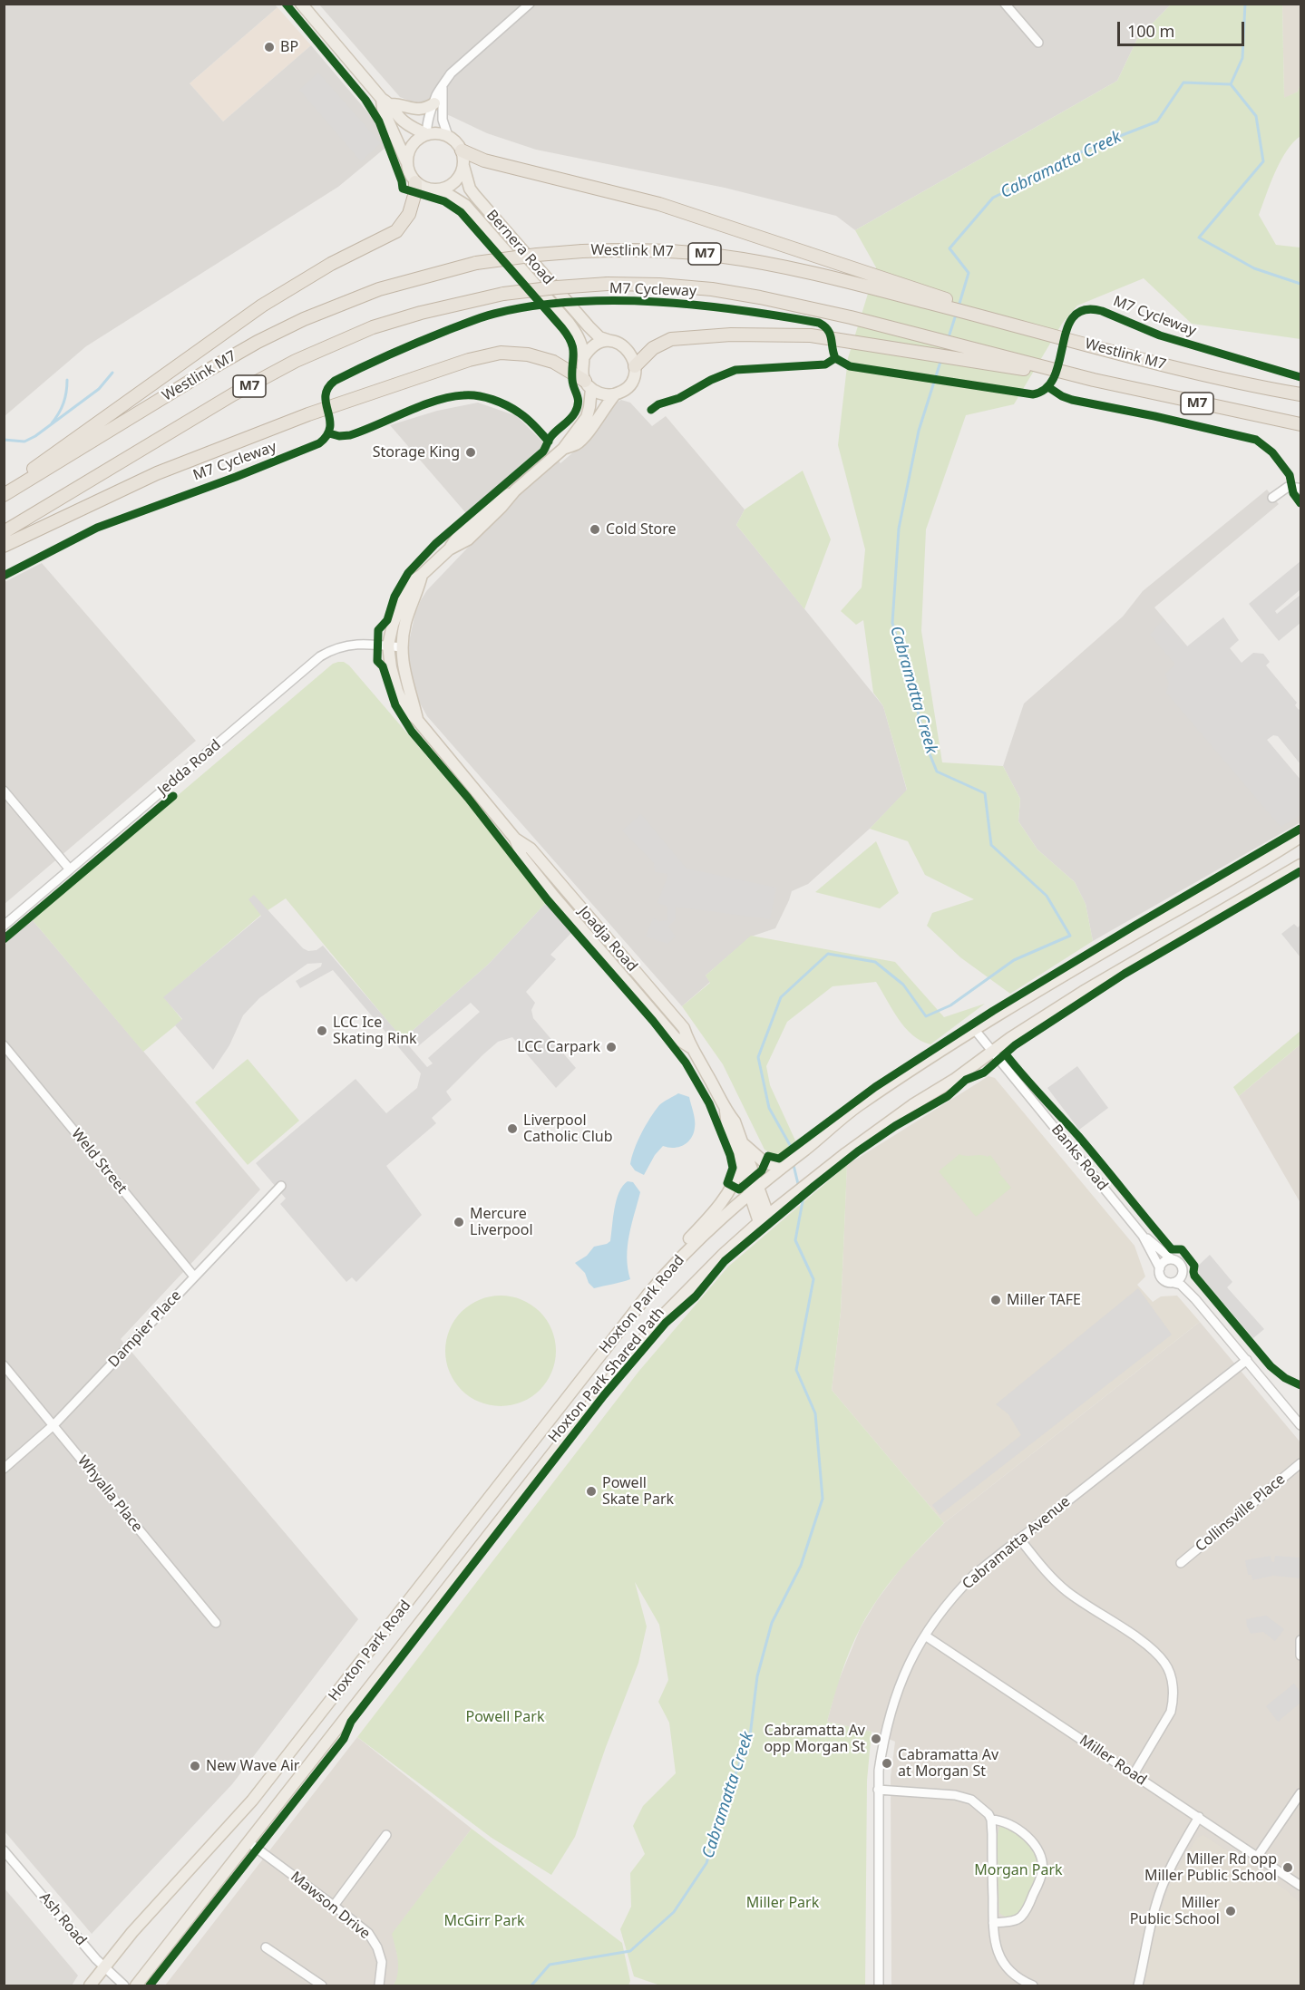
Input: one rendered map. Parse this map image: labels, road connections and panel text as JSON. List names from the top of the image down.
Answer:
{
  "streets": {
    "highway": ["Westlink M7", "M7"],
    "main road": ["Bernera Road", "Joadja Road", "Hoxton Park Road"],
    "street": [
      "Jedda Road",
      "Banks Road",
      "Weld Street",
      "Dampier Place",
      "Whyalla Place",
      "Collinsville Place",
      "Cabramatta Avenue",
      "Miller Road",
      "Mawson Drive",
      "Ash Road"
    ],
    "cycle path": ["M7 Cycleway", "Hoxton Park Shared Path"]
  },
  "crossings": [
    ["Jedda Road", "Joadja Road"],
    ["Joadja Road", "Hoxton Park Road"],
    ["Banks Road", "Hoxton Park Road"],
    ["Weld Street", "Dampier Place"],
    ["Hoxton Park Road", "Mawson Drive"],
    ["Hoxton Park Road", "Ash Road"],
    ["Dampier Place", "Whyalla Place"],
    ["Cabramatta Avenue", "Miller Road"]
  ],
  "water": ["Cabramatta Creek"],
  "parks": [
    "Powell Park",
    "Morgan Park",
    "Miller Park",
    "McGirr Park"
  ],
  "places": [
    "BP",
    "Storage King",
    "Cold Store",
    "LCC Ice Skating Rink",
    "LCC Carpark",
    "Liverpool Catholic Club",
    "Mercure Liverpool",
    "Miller TAFE",
    "Powell Skate Park",
    "Cabramatta Av opp Morgan St",
    "Cabramatta Av at Morgan St",
    "New Wave Air",
    "Miller Rd opp Miller Public School",
    "Miller Public School"
  ],
  "scale_bar": "100 m"
}
